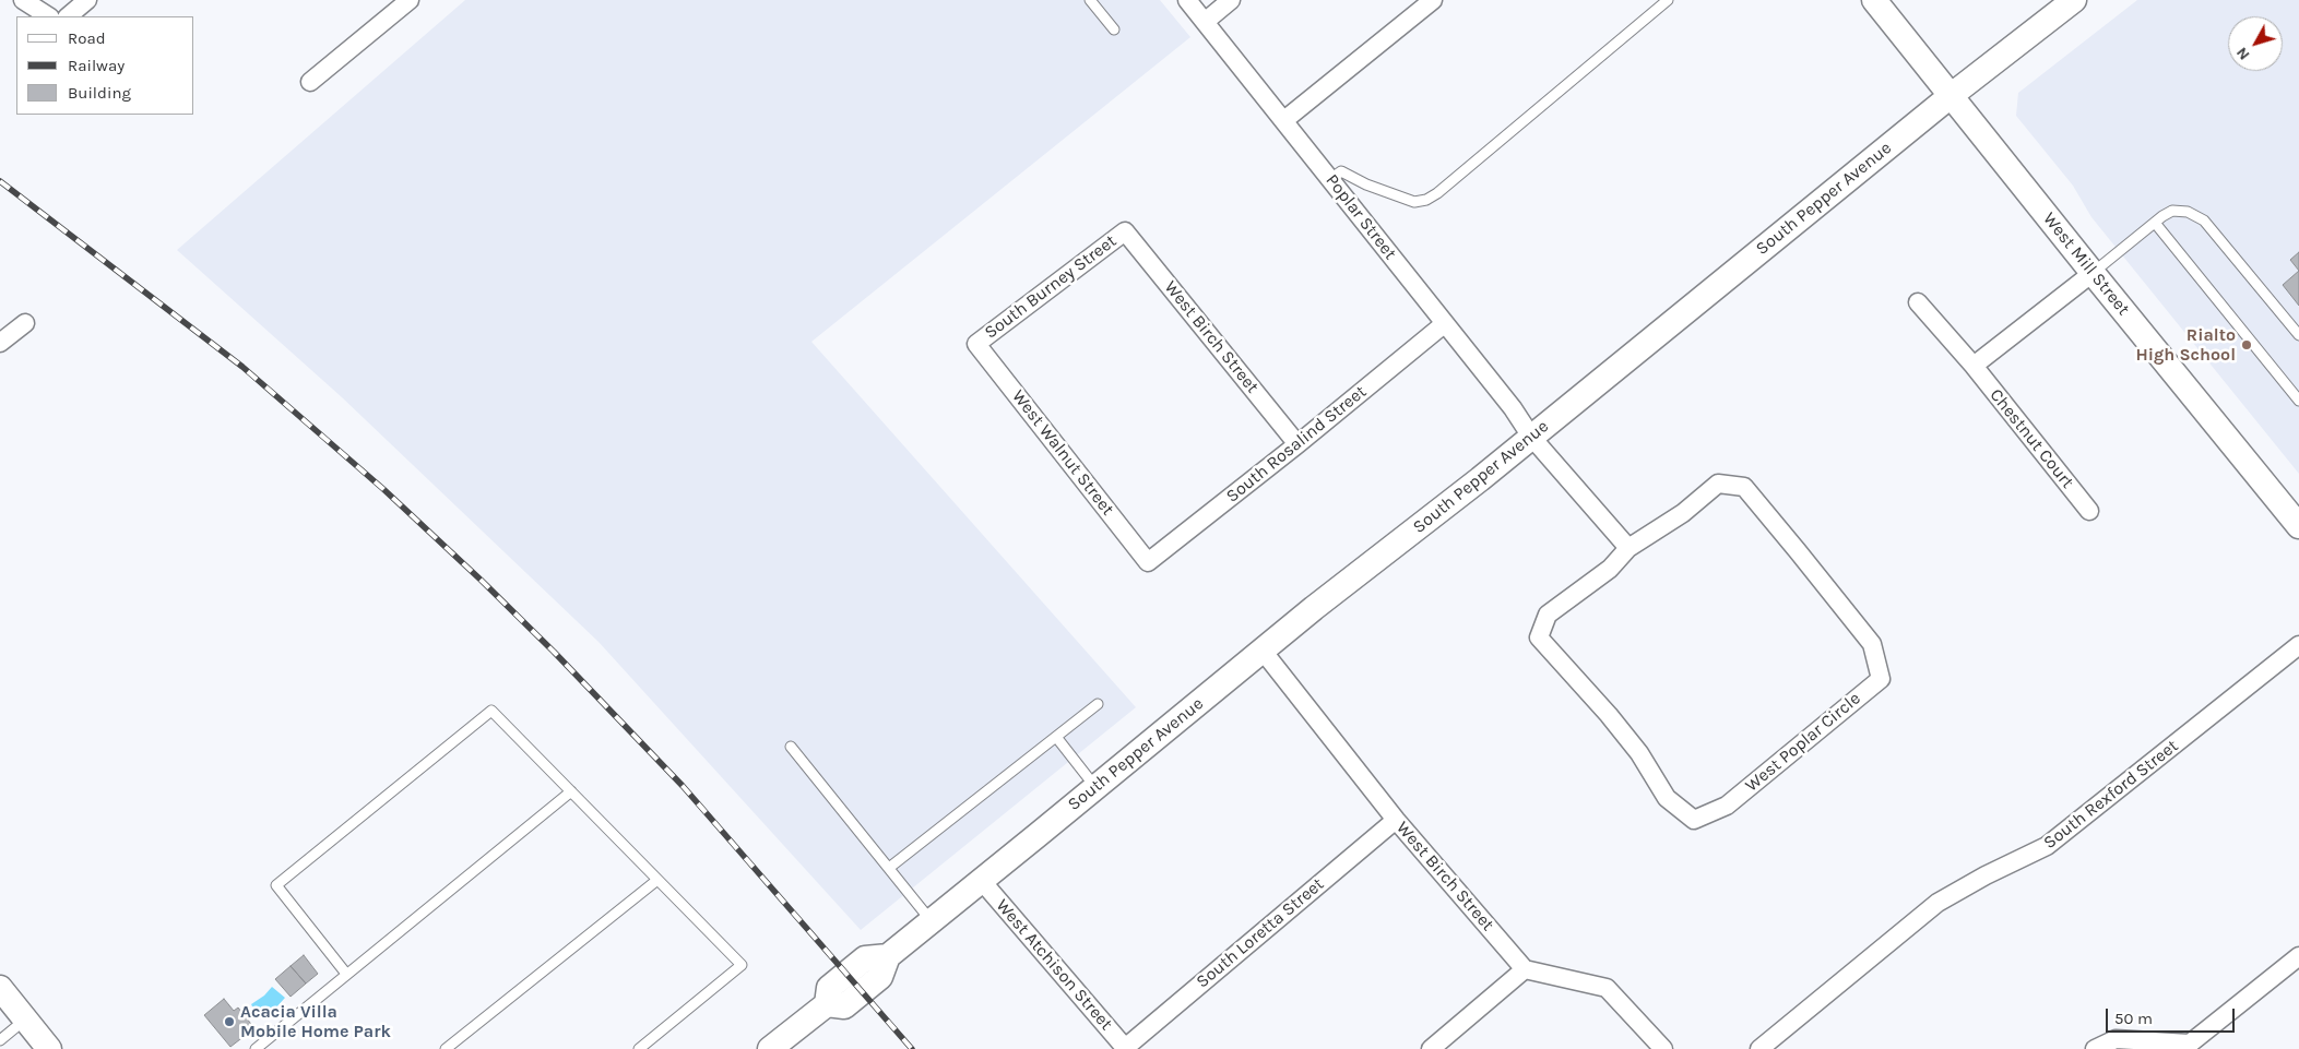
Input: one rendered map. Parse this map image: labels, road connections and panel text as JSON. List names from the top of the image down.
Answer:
{
  "streets": {
    "main road": ["South Pepper Avenue", "West Mill Street"],
    "street": [
      "Poplar Street",
      "South Burney Street",
      "West Birch Street",
      "Chestnut Court",
      "South Rosalind Street",
      "West Walnut Street",
      "West Poplar Circle",
      "South Rexford Street",
      "South Loretta Street",
      "West Atchison Street"
    ]
  },
  "crossings": [
    ["South Pepper Avenue", "Poplar Street"],
    ["South Pepper Avenue", "West Mill Street"],
    ["South Pepper Avenue", "West Birch Street"],
    ["South Pepper Avenue", "West Atchison Street"],
    ["Poplar Street", "South Rosalind Street"],
    ["Poplar Street", "West Poplar Circle"],
    ["South Burney Street", "West Birch Street"],
    ["South Burney Street", "West Walnut Street"],
    ["West Birch Street", "South Rosalind Street"],
    ["West Birch Street", "South Loretta Street"],
    ["South Rosalind Street", "West Walnut Street"],
    ["South Loretta Street", "West Atchison Street"]
  ],
  "places": ["Rialto High School", "Acacia Villa Mobile Home Park"],
  "legend": ["Road", "Railway", "Building"],
  "scale_bar": "50 m",
  "north": "bottom left"
}
